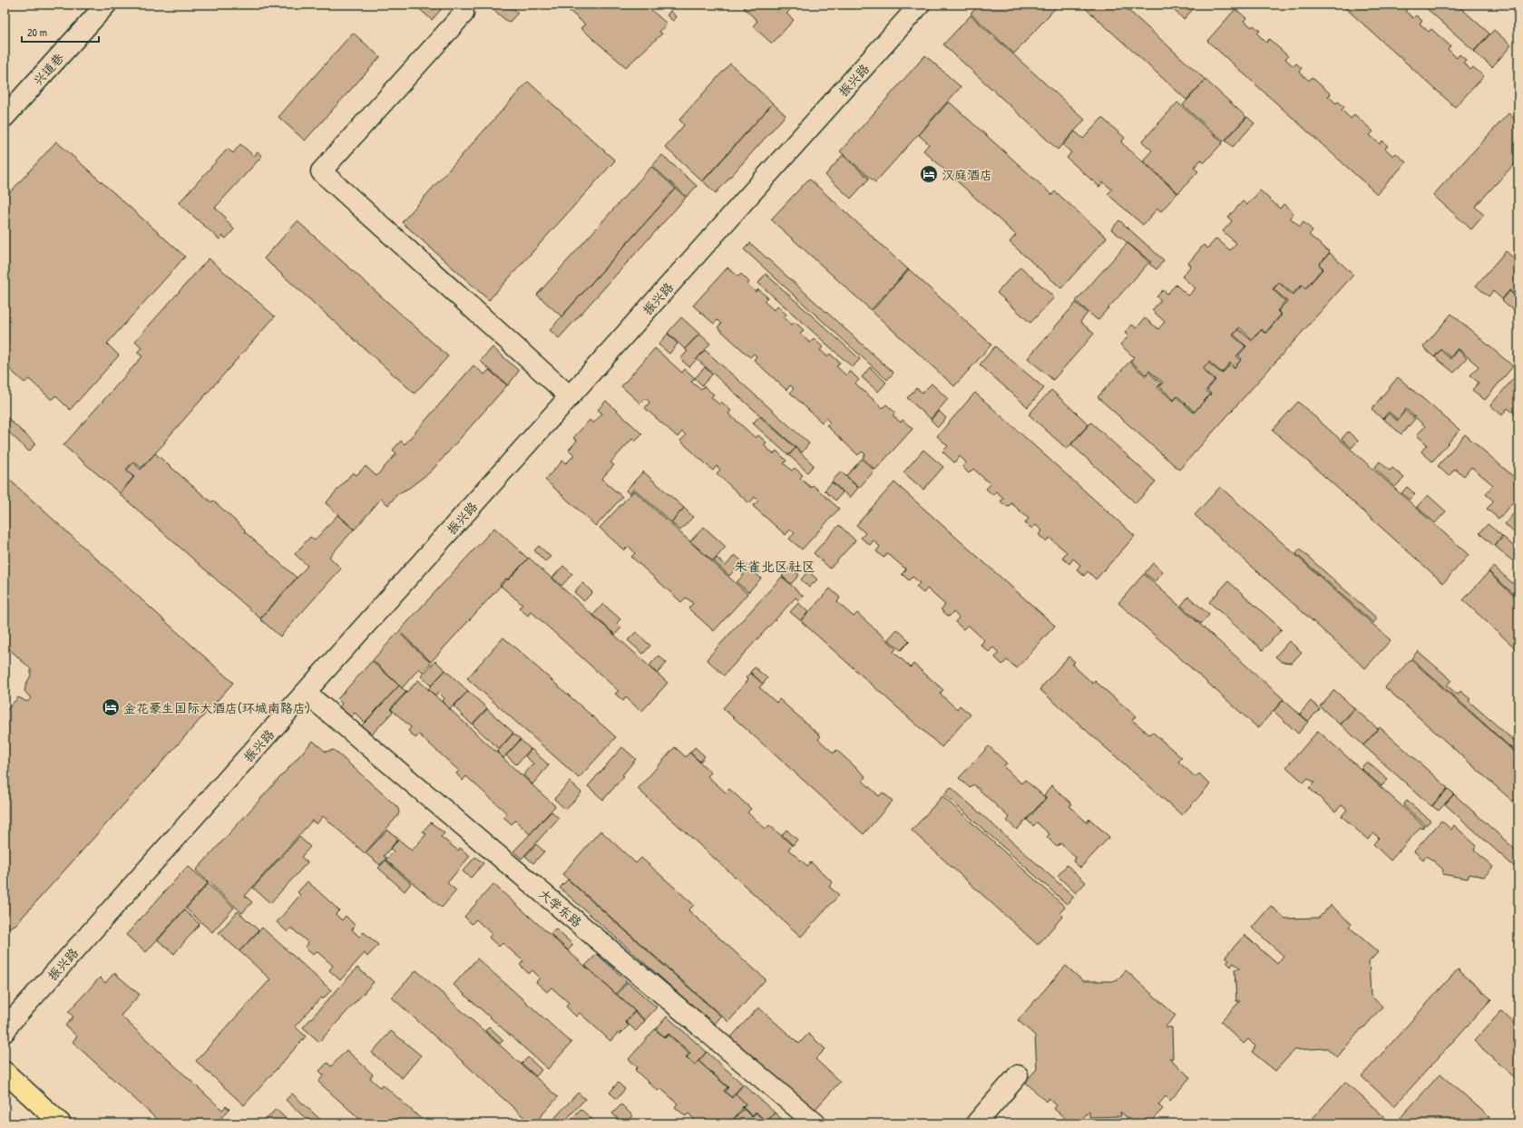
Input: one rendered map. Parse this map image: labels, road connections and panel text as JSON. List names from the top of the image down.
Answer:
{
  "streets": {
    "street": ["兴道巷", "振兴路", "大学东路"]
  },
  "crossings": [
    ["振兴路", "大学东路"]
  ],
  "districts": ["朱雀北区社区"],
  "places": {
    "hotel": ["汉庭酒店", "金花豪生国际大酒店(环城南路店)"]
  },
  "scale_bar": "20 m"
}
